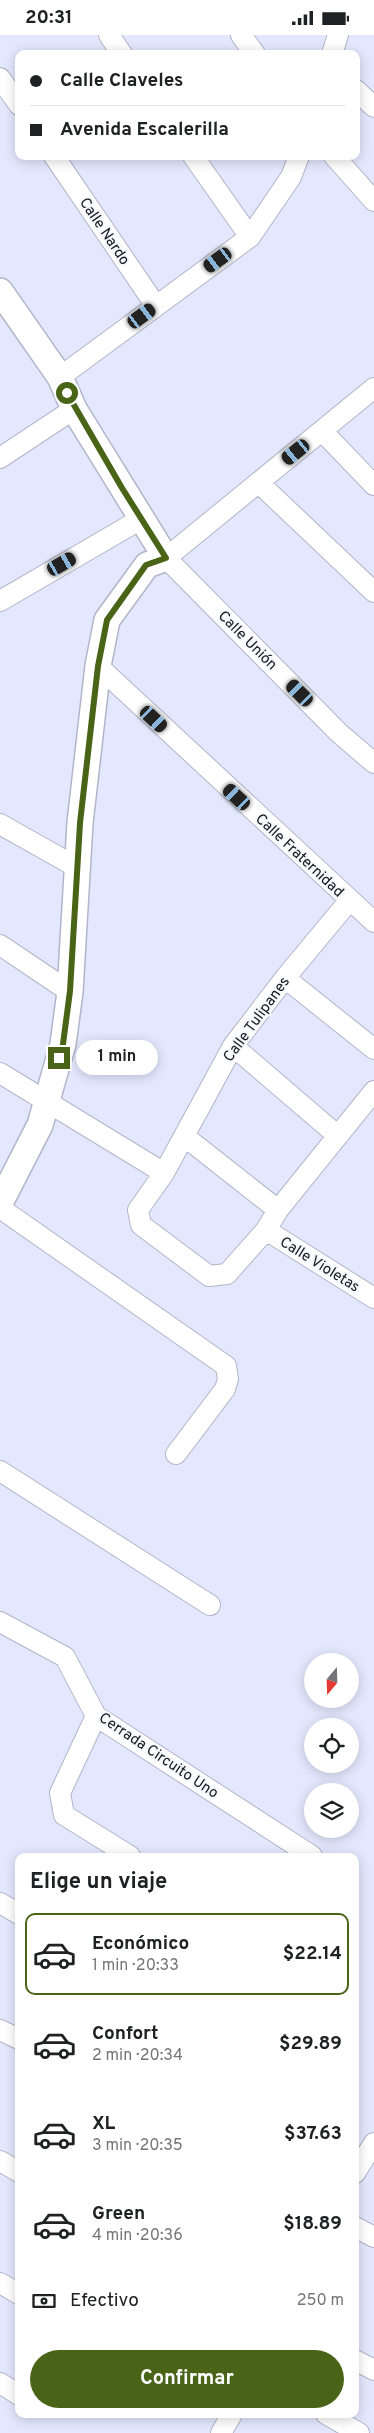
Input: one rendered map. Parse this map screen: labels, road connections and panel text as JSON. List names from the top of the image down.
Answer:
{
  "streets": {
    "street": [
      "Calle Nardo",
      "Calle Unión",
      "Calle Fraternidad",
      "Calle Tulipanes",
      "Calle Violetas",
      "Cerrada Circuito Uno"
    ]
  },
  "crossings": [
    ["Calle Fraternidad", "Calle Tulipanes"],
    ["Calle Tulipanes", "Calle Violetas"]
  ],
  "north": "bottom",
  "page": {
    "status": "20:31",
    "banner": ["Calle Claveles", "Avenida Escalerilla"],
    "bubble": "1 min",
    "heading": "Elige un viaje",
    "list": [
      {
        "name": "Económico",
        "note": "1 min · 20:33",
        "value": "$22.14"
      },
      {
        "name": "Confort",
        "note": "2 min · 20:34",
        "value": "$29.89"
      },
      {
        "name": "XL",
        "note": "3 min · 20:35",
        "value": "$37.63"
      },
      {
        "name": "Green",
        "note": "4 min · 20:36",
        "value": "$18.89"
      }
    ],
    "pay": ["Efectivo", "250 m"],
    "buttons": "Confirmar"
  }
}
